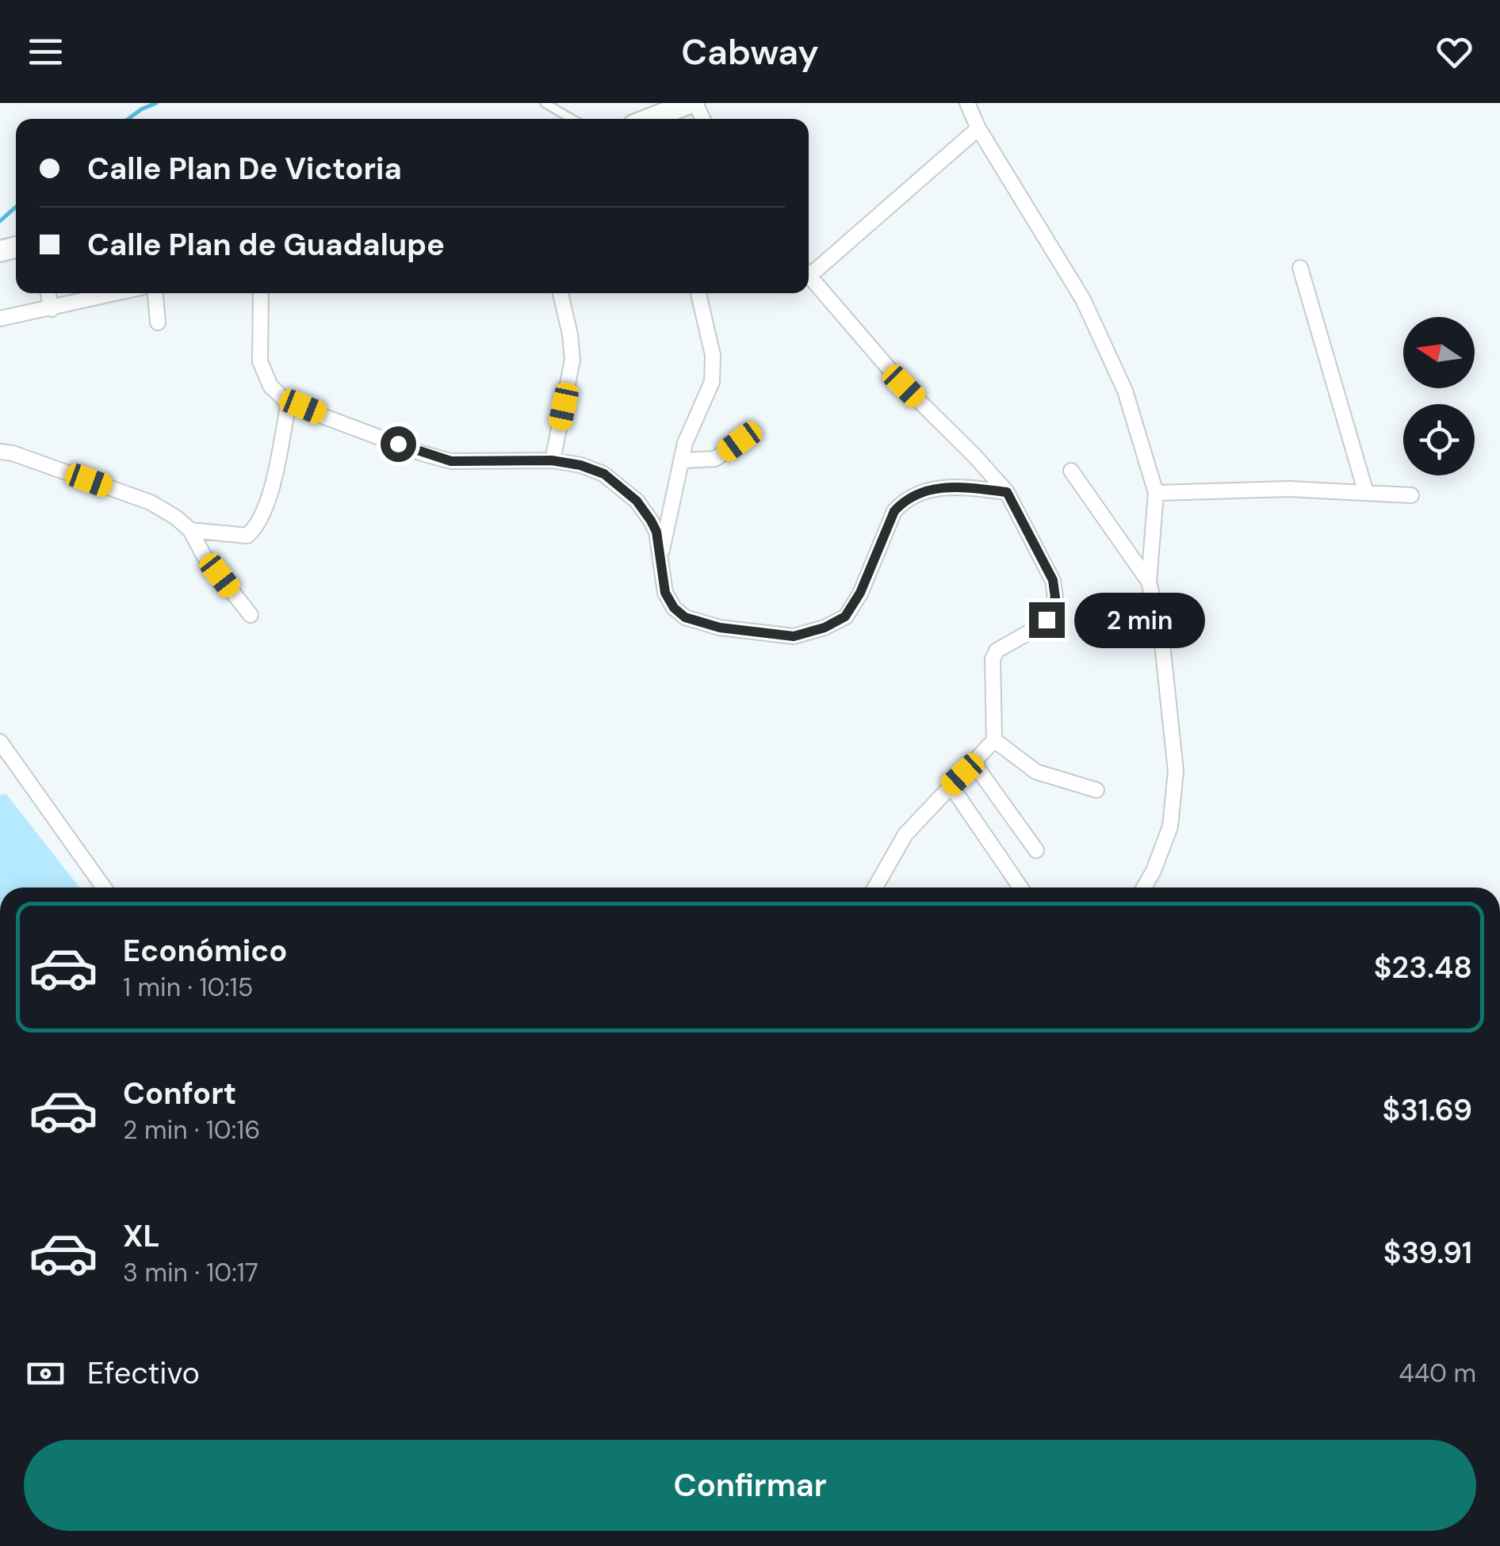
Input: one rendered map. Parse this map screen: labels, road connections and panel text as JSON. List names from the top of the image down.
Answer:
{
  "north": "left",
  "page": {
    "header": "Cabway",
    "banner": ["Calle Plan De Victoria", "Calle Plan de Guadalupe"],
    "bubble": "2 min",
    "list": [
      {
        "name": "Económico",
        "note": "1 min · 10:15",
        "value": "$23.48"
      },
      {
        "name": "Confort",
        "note": "2 min · 10:16",
        "value": "$31.69"
      },
      {
        "name": "XL",
        "note": "3 min · 10:17",
        "value": "$39.91"
      }
    ],
    "pay": ["Efectivo", "440 m"],
    "buttons": "Confirmar"
  }
}
